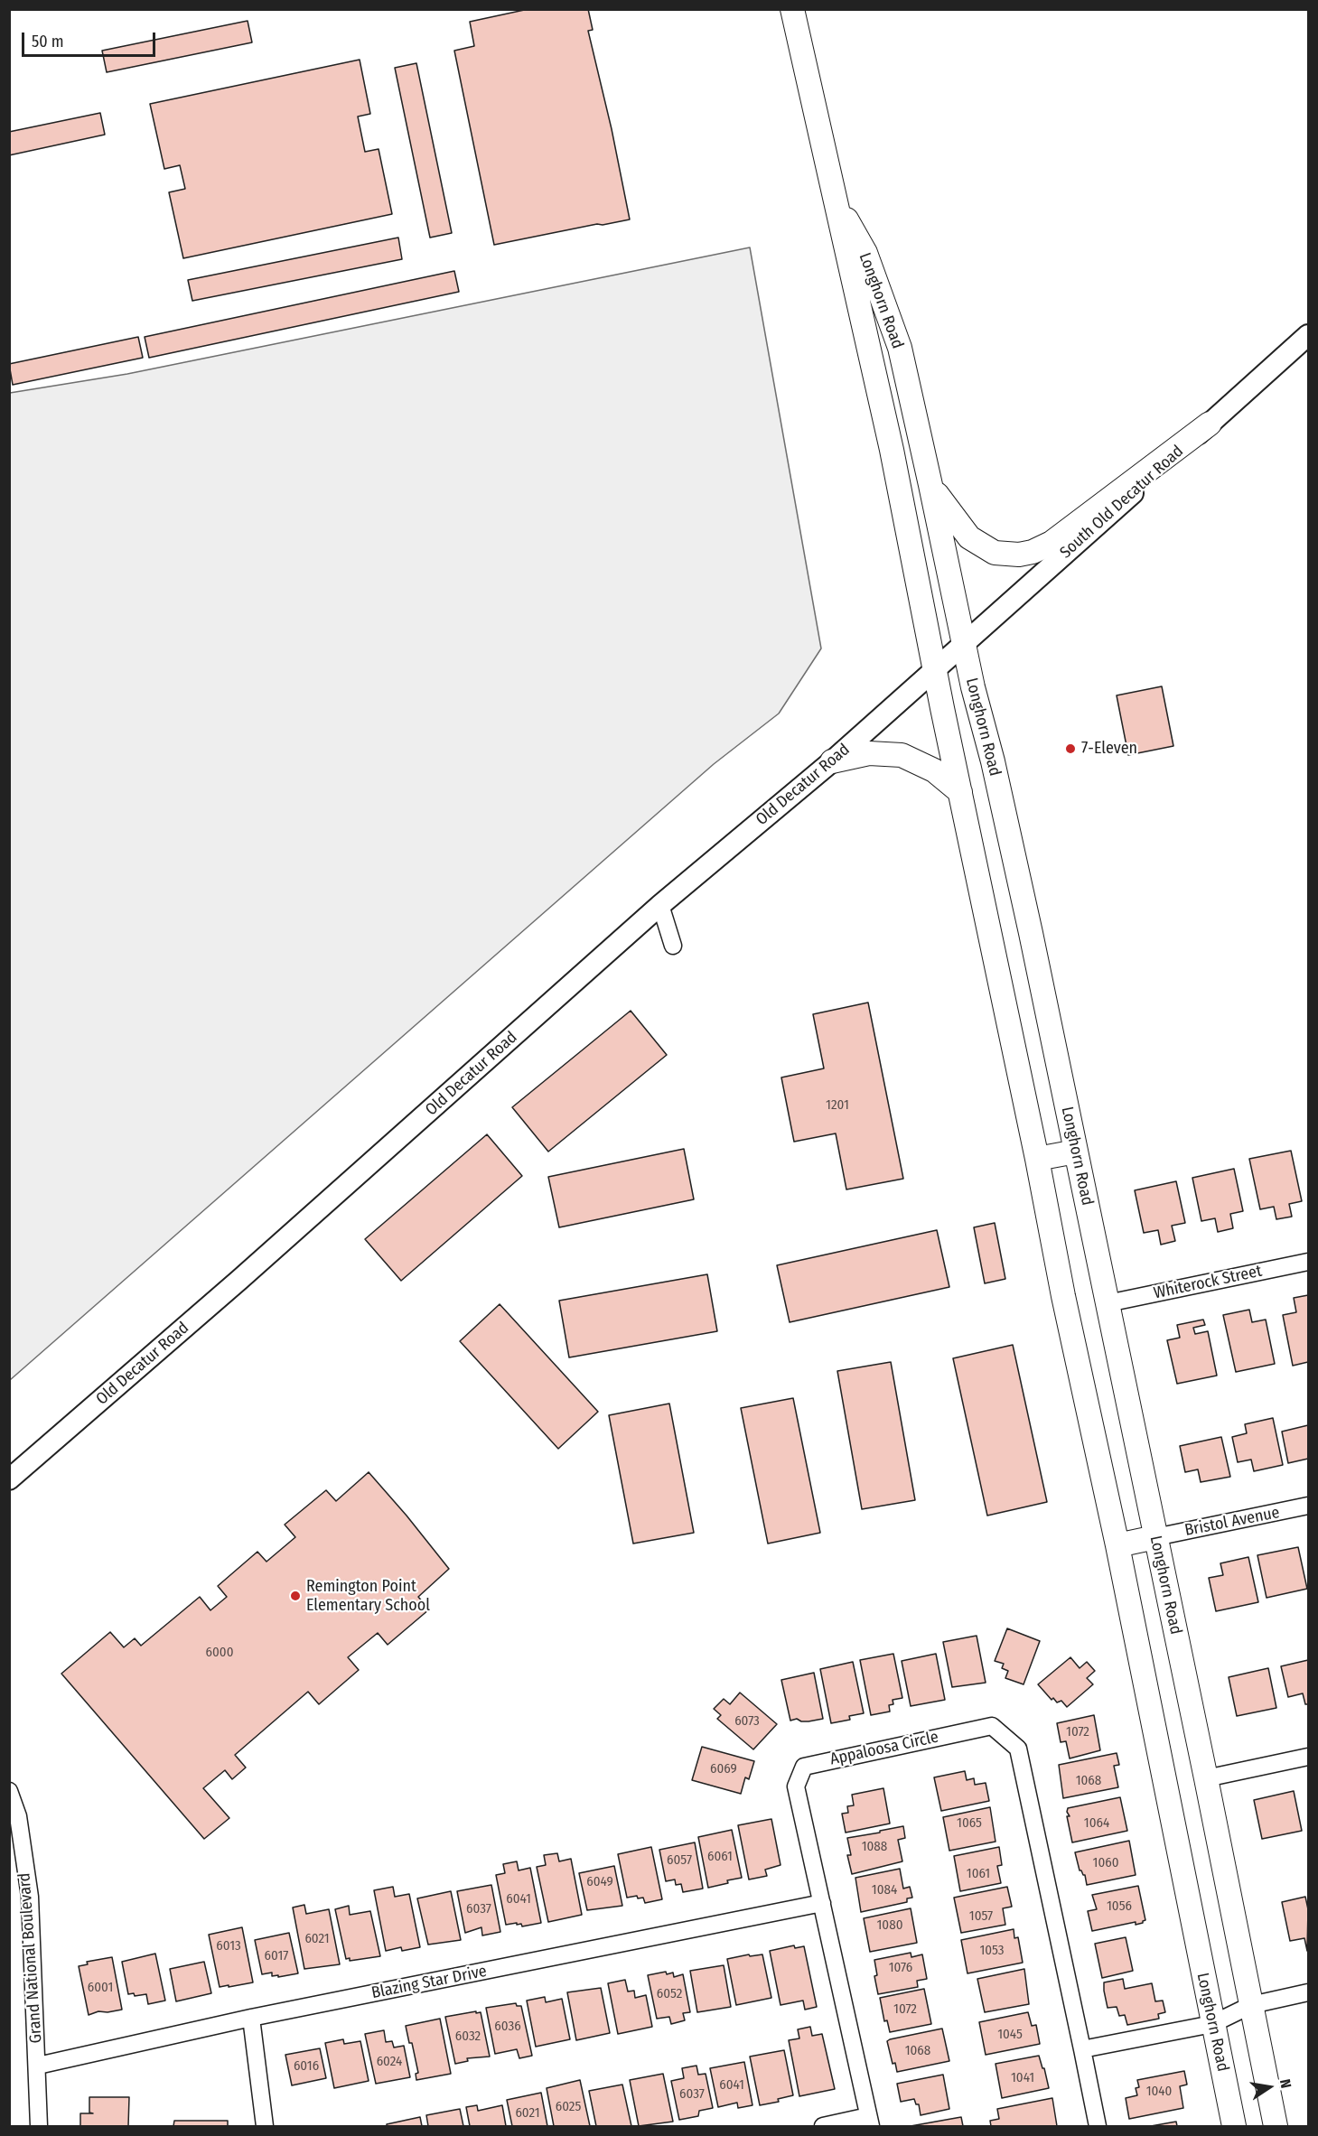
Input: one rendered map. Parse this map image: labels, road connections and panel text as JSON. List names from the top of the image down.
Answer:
{
  "streets": {
    "main road": ["Longhorn Road"],
    "street": [
      "South Old Decatur Road",
      "Old Decatur Road",
      "Whiterock Street",
      "Bristol Avenue",
      "Appaloosa Circle",
      "Grand National Boulevard",
      "Blazing Star Drive"
    ]
  },
  "crossings": [
    ["Longhorn Road", "South Old Decatur Road"],
    ["Longhorn Road", "Old Decatur Road"],
    ["Longhorn Road", "Whiterock Street"],
    ["Longhorn Road", "Bristol Avenue"],
    ["South Old Decatur Road", "Old Decatur Road"],
    ["Appaloosa Circle", "Blazing Star Drive"],
    ["Grand National Boulevard", "Blazing Star Drive"]
  ],
  "places": ["7-Eleven", "Remington Point Elementary School"],
  "house_numbers": [
    "1201",
    "6000",
    "6073",
    "1072",
    "6069",
    "1068",
    "1065",
    "1064",
    "1088",
    "6061",
    "6057",
    "1060",
    "1061",
    "6049",
    "1084",
    "6041",
    "1056",
    "6037",
    "1057",
    "1080",
    "6021",
    "6013",
    "1053",
    "6017",
    "1076",
    "6001",
    "6052",
    "1072",
    "6036",
    "1045",
    "6032",
    "1068",
    "6024",
    "6016",
    "1041",
    "6041",
    "1040",
    "6037",
    "6025",
    "6021"
  ],
  "scale_bar": "50 m",
  "north": "right"
}
